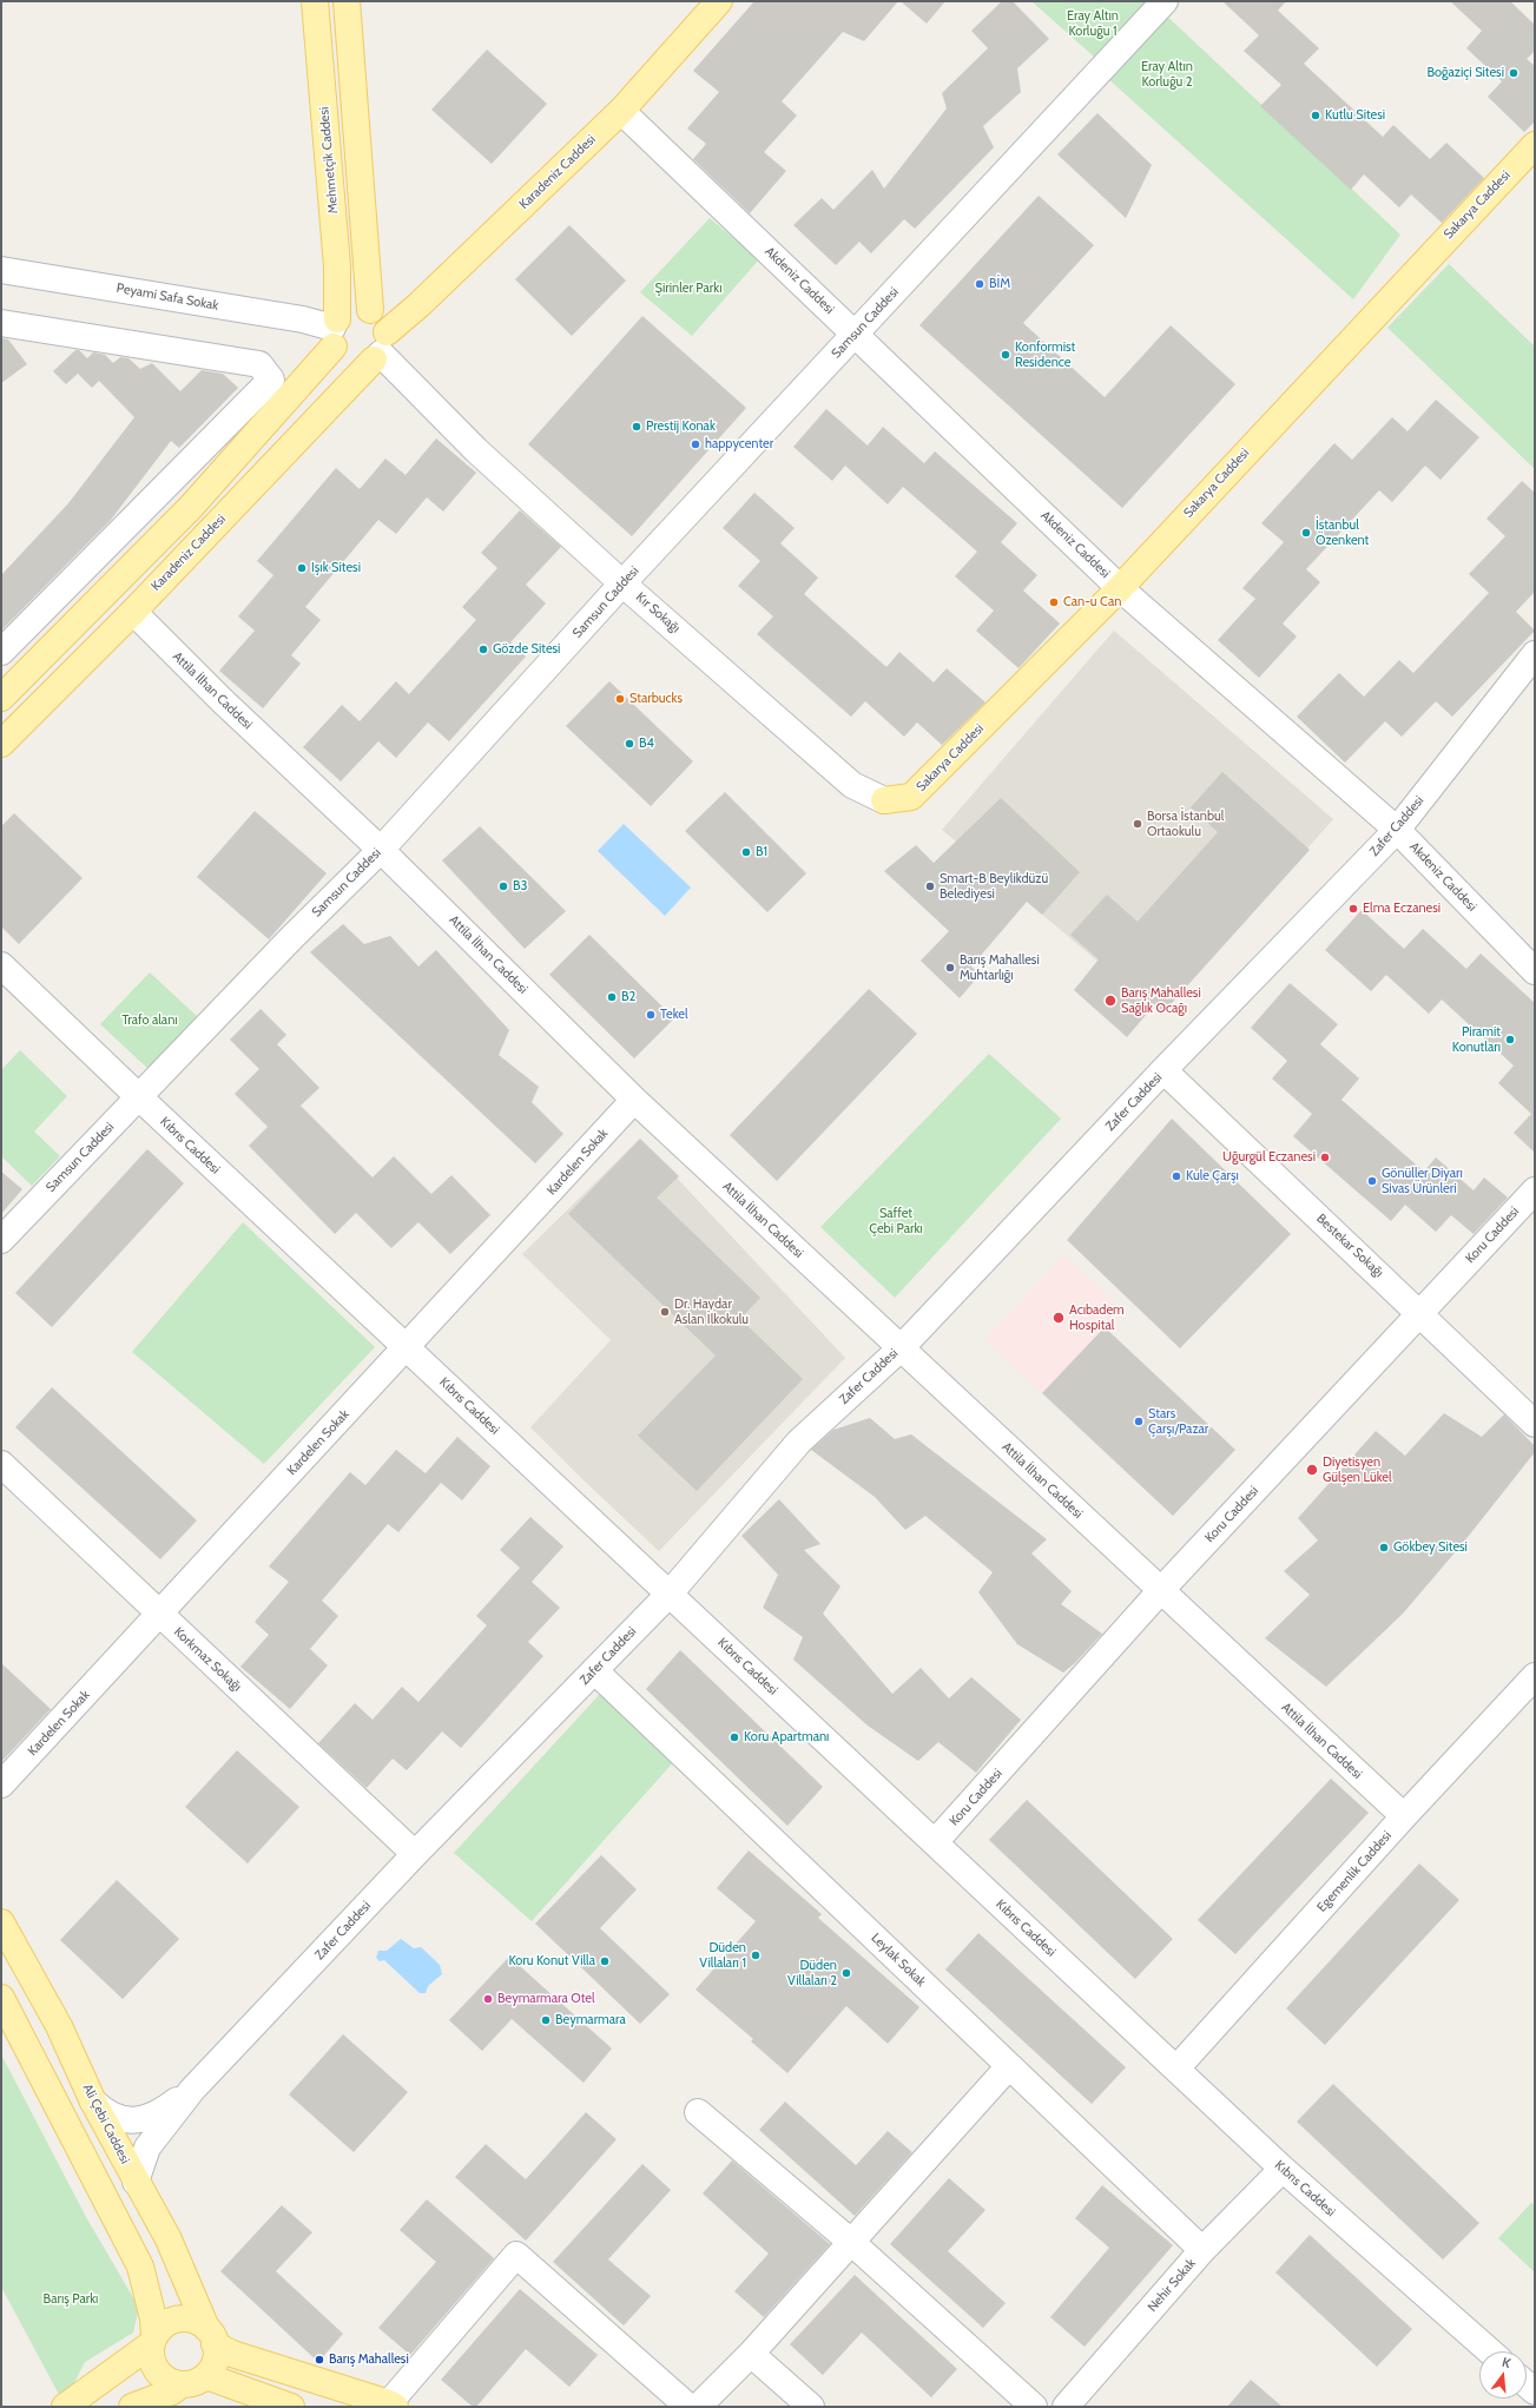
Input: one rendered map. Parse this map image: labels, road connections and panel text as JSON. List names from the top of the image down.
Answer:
{
  "streets": {
    "main road": [
      "Mehmetçik Caddesi",
      "Karadeniz Caddesi",
      "Sakarya Caddesi",
      "Ali Çebi Caddesi"
    ],
    "street": [
      "Akdeniz Caddesi",
      "Peyami Safa Sokak",
      "Samsun Caddesi",
      "Kır Sokağı",
      "Attila İlhan Caddesi",
      "Zafer Caddesi",
      "Kıbrıs Caddesi",
      "Kardelen Sokak",
      "Koru Caddesi",
      "Bestekar Sokağı",
      "Korkmaz Sokağı",
      "Egemenlik Caddesi",
      "Leylak Sokak",
      "Nehir Sokak"
    ]
  },
  "crossings": [
    ["Mehmetçik Caddesi", "Karadeniz Caddesi"],
    ["Mehmetçik Caddesi", "Peyami Safa Sokak"],
    ["Mehmetçik Caddesi", "Kır Sokağı"],
    ["Karadeniz Caddesi", "Akdeniz Caddesi"],
    ["Karadeniz Caddesi", "Peyami Safa Sokak"],
    ["Karadeniz Caddesi", "Kır Sokağı"],
    ["Karadeniz Caddesi", "Attila İlhan Caddesi"],
    ["Sakarya Caddesi", "Akdeniz Caddesi"],
    ["Sakarya Caddesi", "Kır Sokağı"],
    ["Akdeniz Caddesi", "Samsun Caddesi"],
    ["Akdeniz Caddesi", "Zafer Caddesi"],
    ["Peyami Safa Sokak", "Kır Sokağı"],
    ["Samsun Caddesi", "Kır Sokağı"],
    ["Samsun Caddesi", "Attila İlhan Caddesi"],
    ["Samsun Caddesi", "Kıbrıs Caddesi"],
    ["Attila İlhan Caddesi", "Zafer Caddesi"],
    ["Attila İlhan Caddesi", "Kardelen Sokak"],
    ["Attila İlhan Caddesi", "Koru Caddesi"],
    ["Attila İlhan Caddesi", "Egemenlik Caddesi"],
    ["Zafer Caddesi", "Kıbrıs Caddesi"],
    ["Zafer Caddesi", "Bestekar Sokağı"],
    ["Zafer Caddesi", "Korkmaz Sokağı"],
    ["Zafer Caddesi", "Leylak Sokak"],
    ["Kıbrıs Caddesi", "Kardelen Sokak"],
    ["Kıbrıs Caddesi", "Koru Caddesi"],
    ["Kıbrıs Caddesi", "Egemenlik Caddesi"],
    ["Kıbrıs Caddesi", "Nehir Sokak"],
    ["Kardelen Sokak", "Korkmaz Sokağı"],
    ["Koru Caddesi", "Bestekar Sokağı"],
    ["Leylak Sokak", "Nehir Sokak"]
  ],
  "parks": [
    "Eray Altın Korluğu 1",
    "Eray Altın Korluğu 2",
    "Şirinler Parkı",
    "Trafo alanı",
    "Saffet Çebi Parkı",
    "Barış Parkı"
  ],
  "places": [
    "Boğaziçi Sitesi",
    "Kutlu Sitesi",
    "BİM",
    "Konformist Residence",
    "Prestij Konak",
    "happycenter",
    "İstanbul Özenkent",
    "Işık Sitesi",
    "Can-u Can",
    "Gözde Sitesi",
    "Starbucks",
    "B4",
    "Borsa İstanbul Ortaokulu",
    "B1",
    "B3",
    "Smart-B Beylikdüzü Belediyesi",
    "Elma Eczanesi",
    "Barış Mahallesi Muhtarlığı",
    "B2",
    "Barış Mahallesi Sağlık Ocağı",
    "Tekel",
    "Piramit Konutları",
    "Uğurgül Eczanesi",
    "Kule Çarşı",
    "Gönüller Diyarı Sivas Ürünleri",
    "Dr. Haydar Aslan İlkokulu",
    "Acıbadem Hospital",
    "Stars Çarşı/Pazar",
    "Diyetisyen Gülşen Lükel",
    "Gökbey Sitesi",
    "Koru Apartmanı",
    "Düden Villaları 1",
    "Koru Konut Villa",
    "Düden Villaları 2",
    "Beymarmara Otel",
    "Beymarmara",
    "Barış Mahallesi"
  ],
  "north": "top"
}
